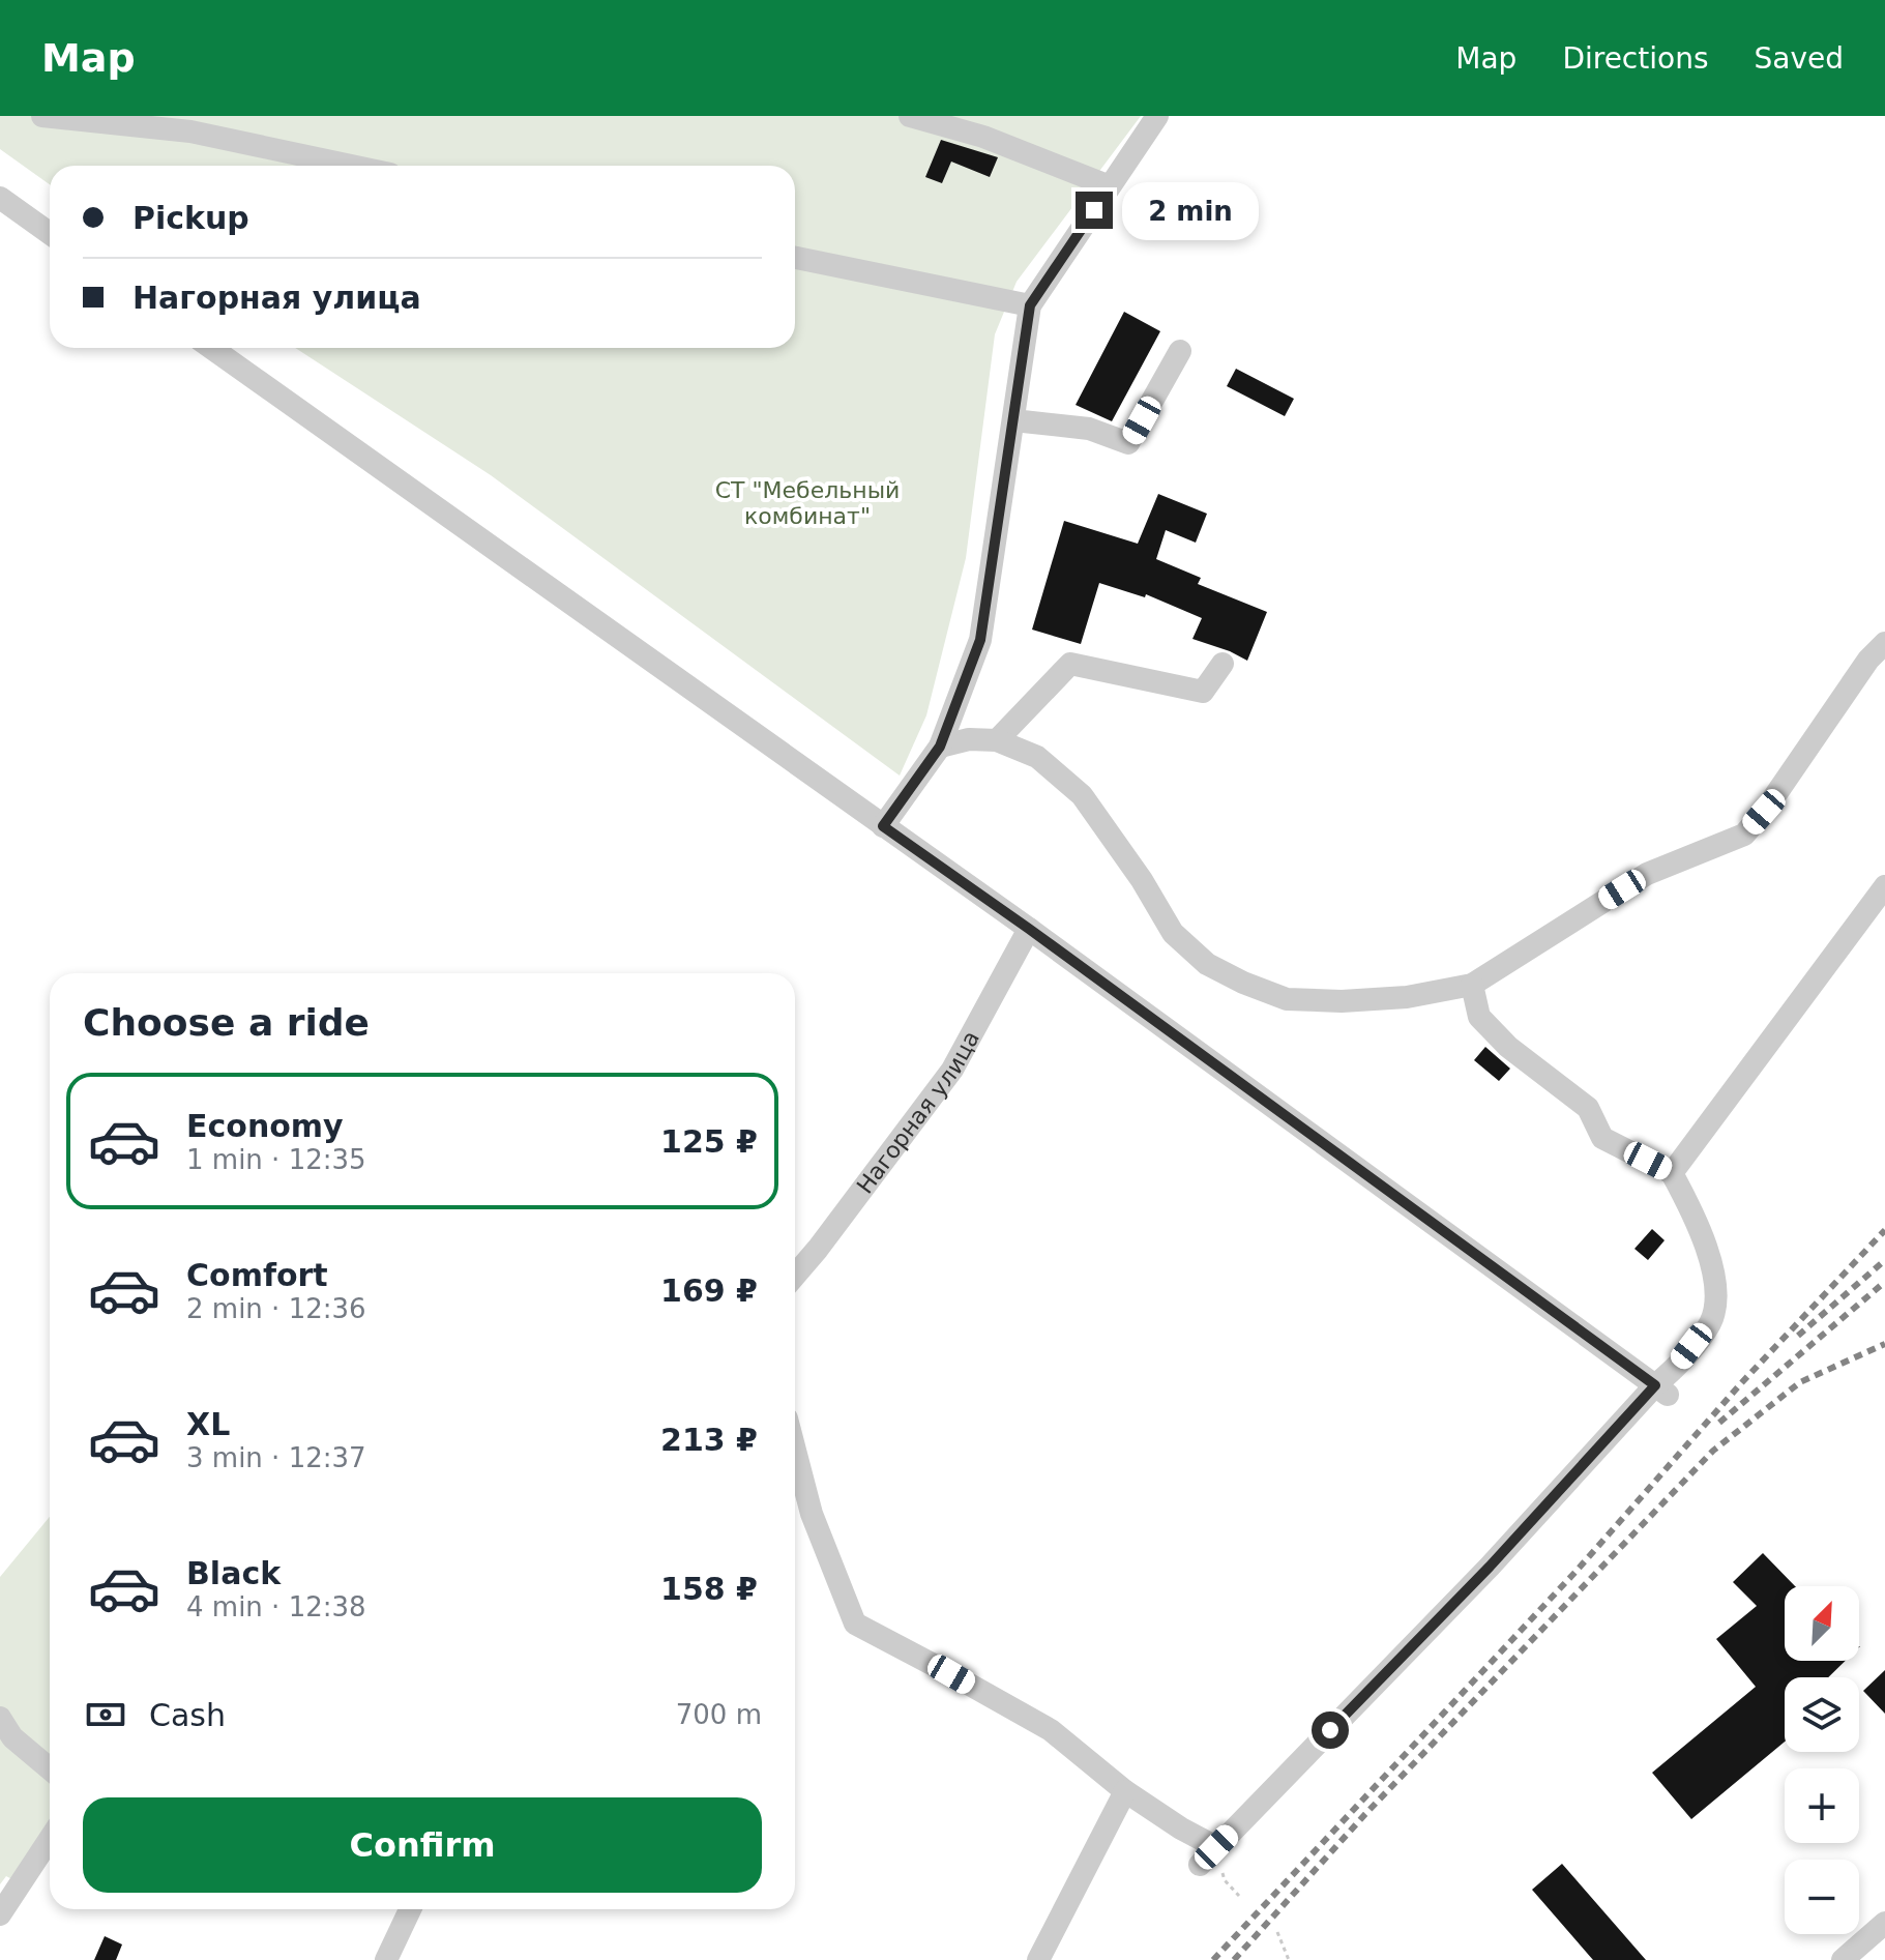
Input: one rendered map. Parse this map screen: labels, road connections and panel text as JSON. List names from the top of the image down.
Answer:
{
  "streets": {
    "street": ["Нагорная улица"]
  },
  "parks": ["СТ \"Мебельный комбинат\""],
  "north": "top right",
  "page": {
    "header": "Map",
    "nav": ["Map", "Directions", "Saved"],
    "banner": ["Pickup", "Нагорная улица"],
    "bubble": "2 min",
    "heading": "Choose a ride",
    "list": [
      {
        "name": "Economy",
        "note": "1 min · 12:35",
        "value": "125 ₽"
      },
      {
        "name": "Comfort",
        "note": "2 min · 12:36",
        "value": "169 ₽"
      },
      {
        "name": "XL",
        "note": "3 min · 12:37",
        "value": "213 ₽"
      },
      {
        "name": "Black",
        "note": "4 min · 12:38",
        "value": "158 ₽"
      }
    ],
    "map_buttons": ["+", "−"],
    "pay": ["Cash", "700 m"],
    "buttons": "Confirm"
  }
}
